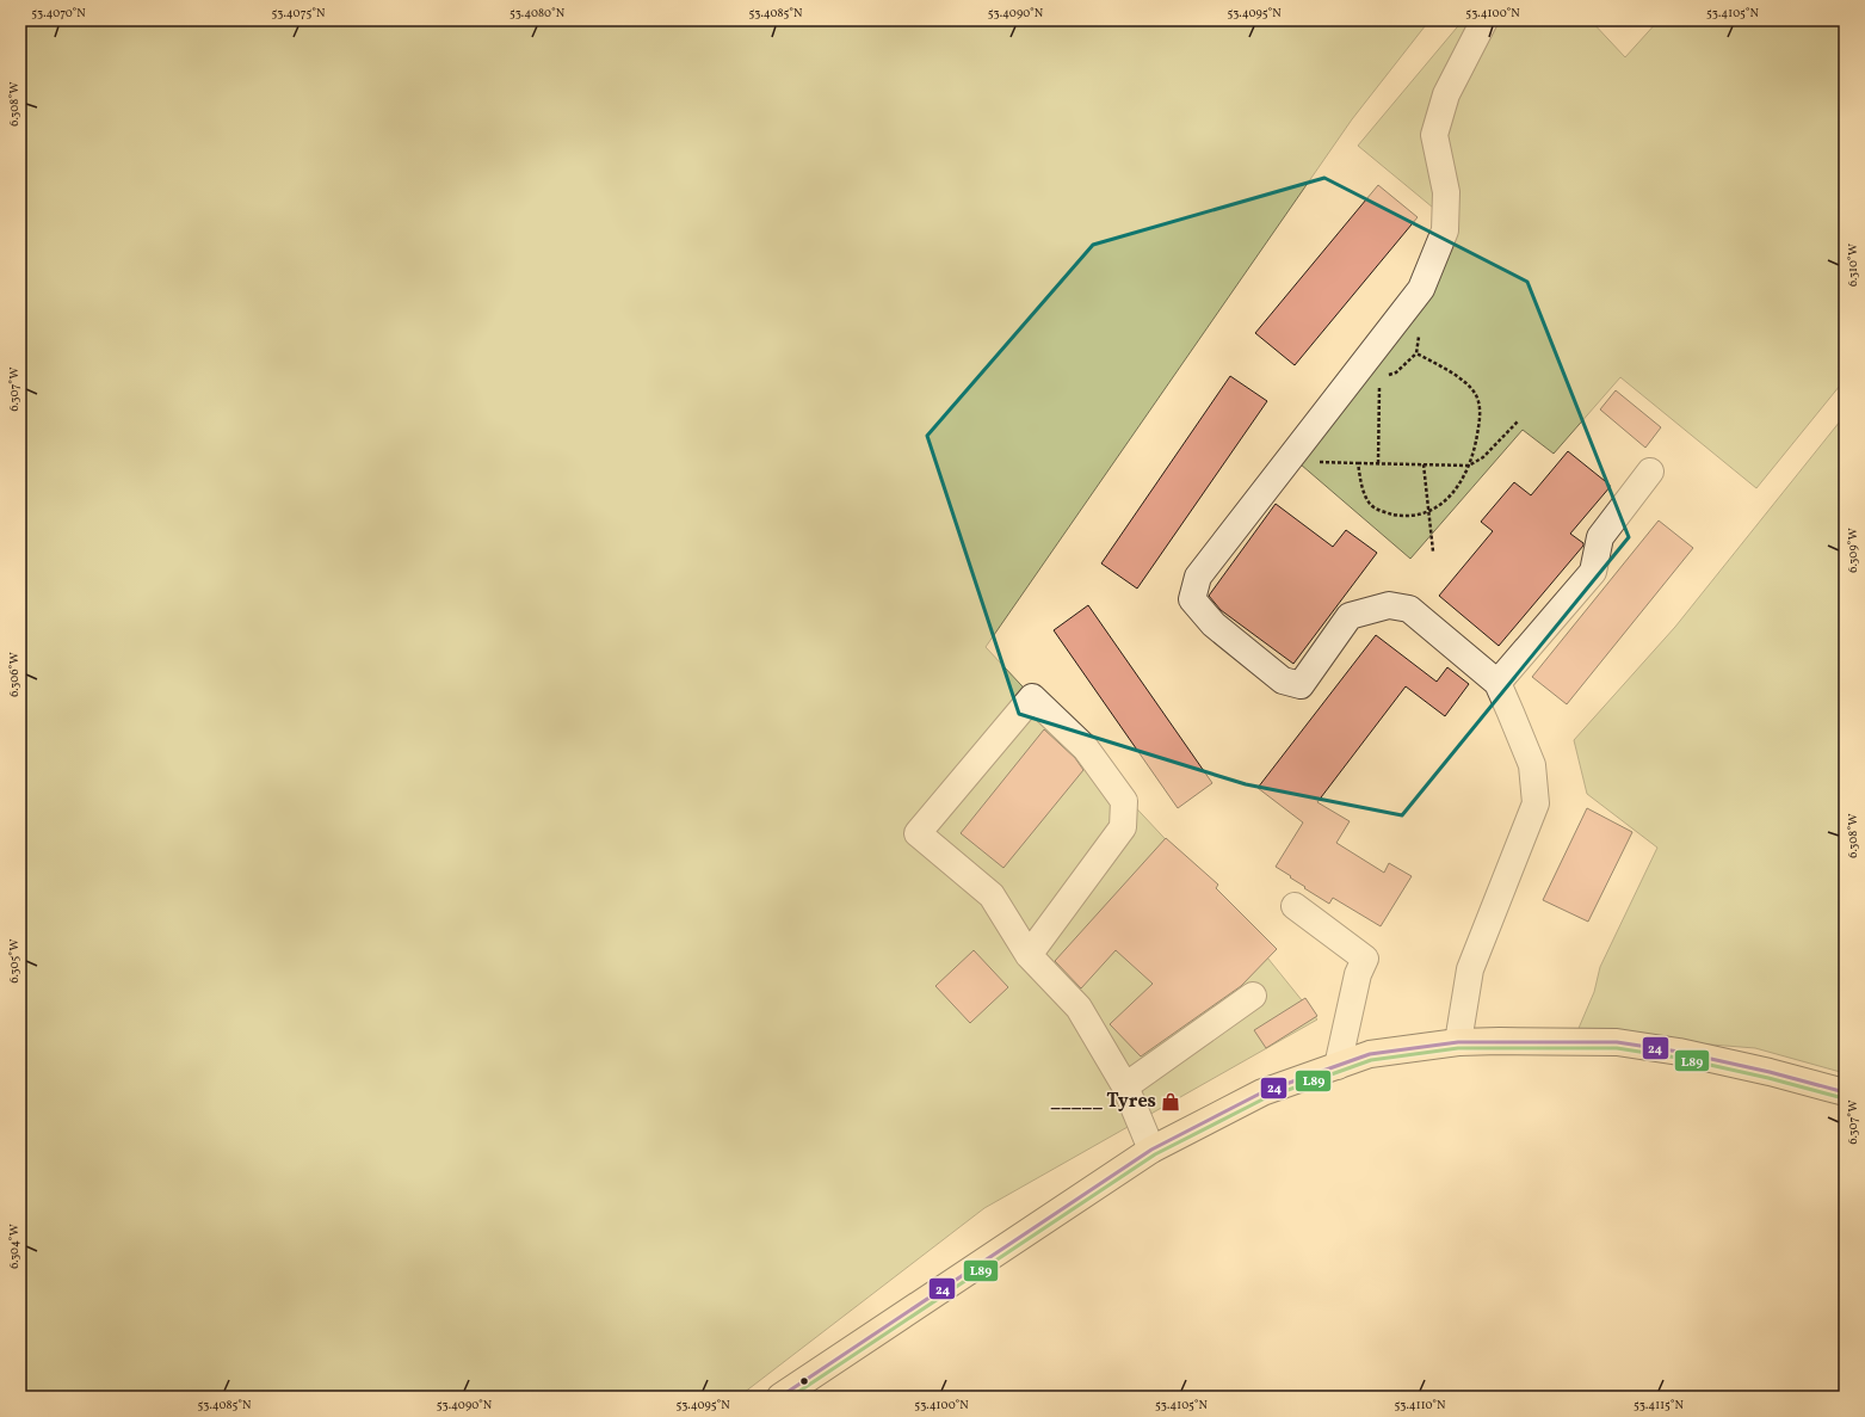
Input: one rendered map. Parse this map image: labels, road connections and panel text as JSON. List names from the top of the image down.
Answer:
{
  "places": {
    "shop": ["_____ Tyres"]
  },
  "lines": ["transit line 24", "transit line L89"],
  "coordinates": [
    "53.4070°N",
    "53.4075°N",
    "53.4080°N",
    "53.4085°N",
    "53.4090°N",
    "53.4095°N",
    "53.4100°N",
    "53.4105°N",
    "6.308°W",
    "6.310°W",
    "6.307°W",
    "6.309°W",
    "6.306°W",
    "6.305°W",
    "6.304°W",
    "53.4110°N",
    "53.4115°N"
  ]
}
